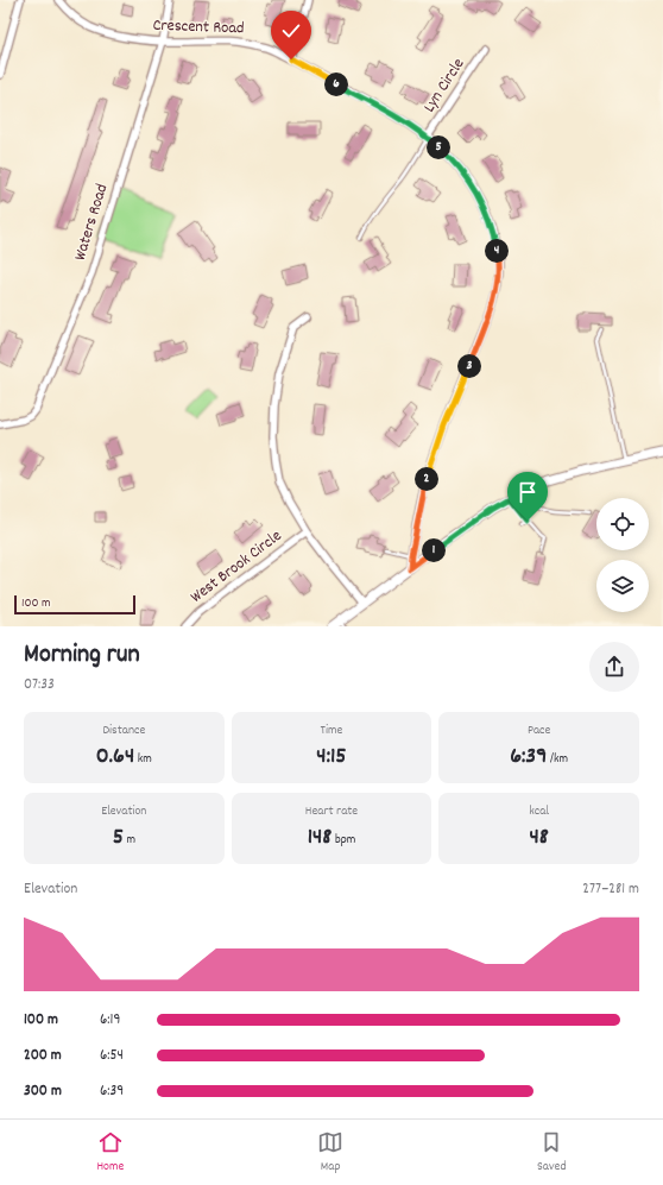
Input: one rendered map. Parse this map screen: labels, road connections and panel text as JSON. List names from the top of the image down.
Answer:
{
  "streets": {
    "street": [
      "Crescent Road",
      "Lyn Circle",
      "Waters Road",
      "West Brook Circle"
    ]
  },
  "crossings": [
    ["Crescent Road", "Lyn Circle"],
    ["Crescent Road", "Waters Road"]
  ],
  "scale_bar": "100 m",
  "page": {
    "pins": [
      "6",
      "5",
      "4",
      "3",
      "2",
      "1"
    ],
    "scale": "100 m",
    "heading": ["Morning run", "07:33"],
    "stats": [
      ["Distance", "0.64 km"],
      ["Time", "4:15"],
      ["Pace", "6:39 /km"],
      ["Elevation", "5 m"],
      ["Heart rate", "148 bpm"],
      ["kcal", "48"]
    ],
    "chart": ["Elevation", "277–281 m"],
    "list": [
      {
        "name": "100 m",
        "note": "6:19"
      },
      {
        "name": "200 m",
        "note": "6:54"
      },
      {
        "name": "300 m",
        "note": "6:39"
      }
    ],
    "tabs": ["Home", "Map", "Saved"]
  }
}
